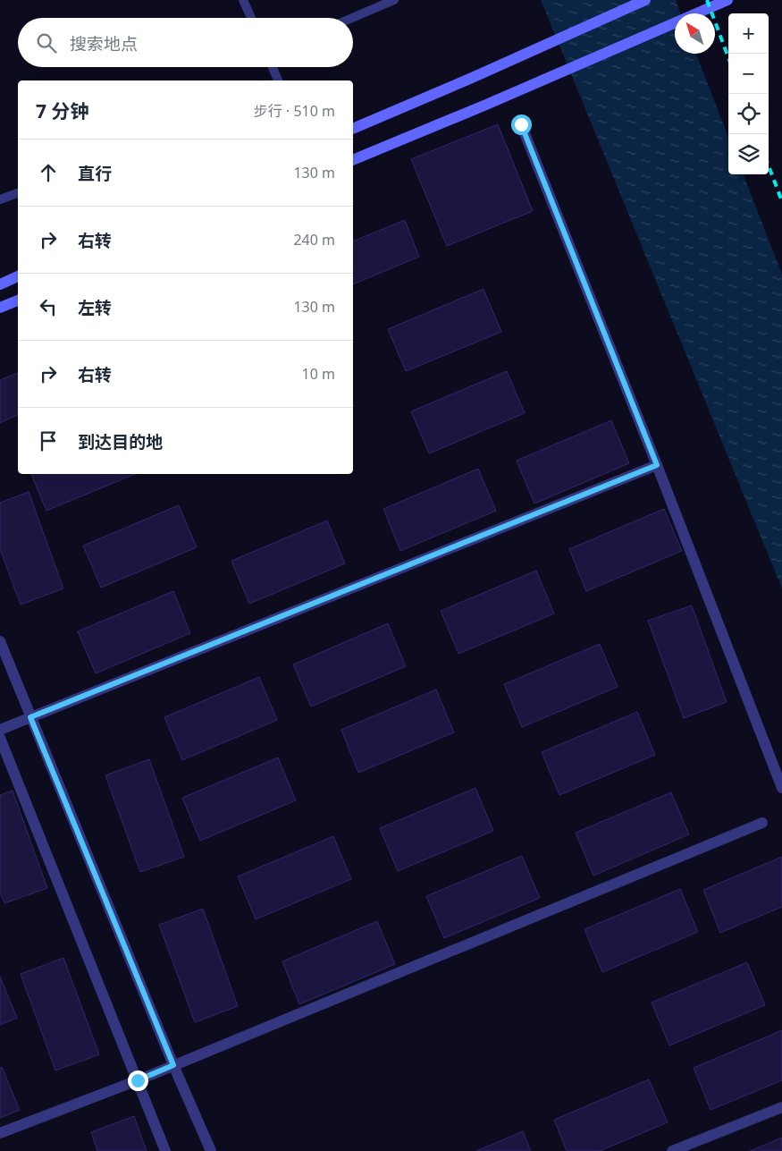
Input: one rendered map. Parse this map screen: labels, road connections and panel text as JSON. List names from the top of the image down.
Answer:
{
  "north": "top left",
  "page": {
    "map_buttons": ["+", "−"],
    "search": "搜索地点",
    "heading": ["7 分钟", "步行 · 510 m"],
    "list": [
      ["直行", "130 m"],
      ["右转", "240 m"],
      ["左转", "130 m"],
      ["右转", "10 m"],
      "到达目的地"
    ]
  }
}
